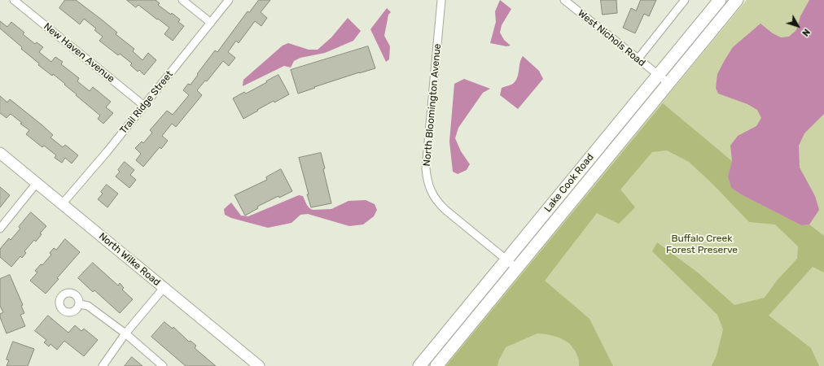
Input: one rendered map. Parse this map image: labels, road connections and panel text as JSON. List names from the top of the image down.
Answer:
{
  "streets": {
    "main road": ["Lake Cook Road"],
    "street": [
      "West Nichols Road",
      "New Haven Avenue",
      "Trail Ridge Street",
      "North Bloomington Avenue",
      "North Wilke Road"
    ]
  },
  "crossings": [
    ["West Nichols Road", "Lake Cook Road"],
    ["New Haven Avenue", "Trail Ridge Street"],
    ["Trail Ridge Street", "North Wilke Road"],
    ["North Bloomington Avenue", "Lake Cook Road"]
  ],
  "parks": ["Buffalo Creek Forest Preserve"],
  "north": "bottom right"
}
